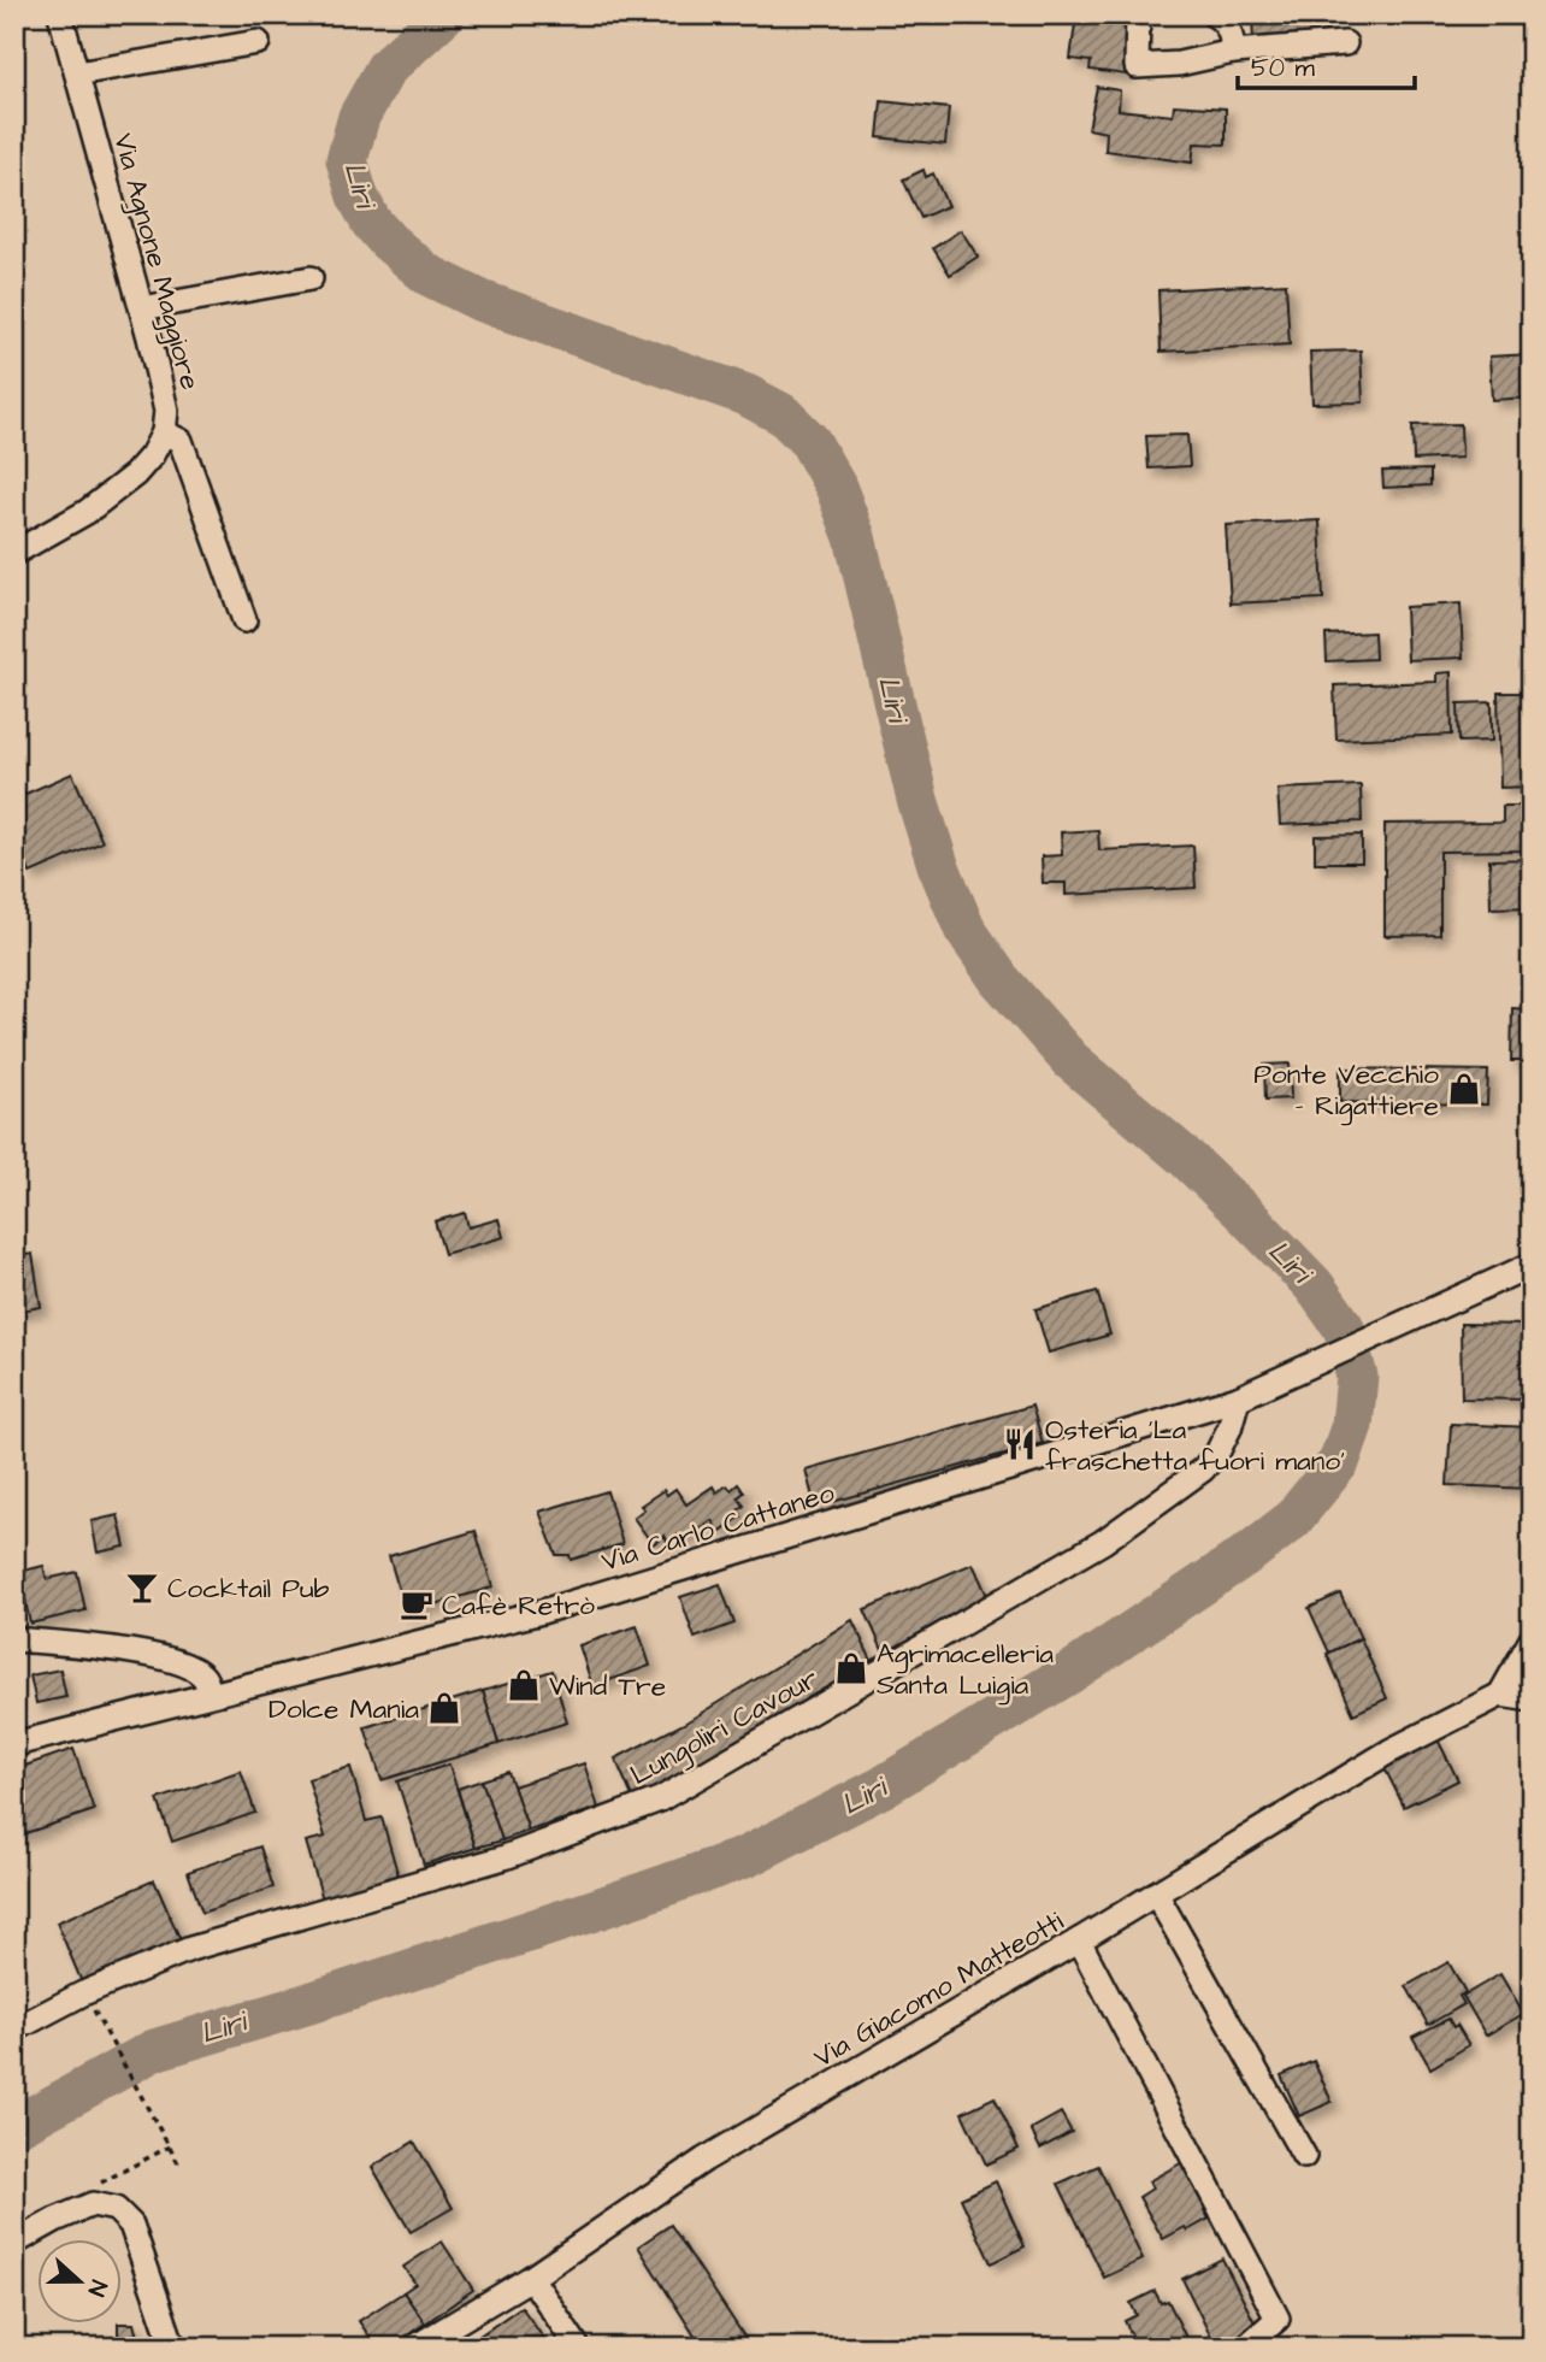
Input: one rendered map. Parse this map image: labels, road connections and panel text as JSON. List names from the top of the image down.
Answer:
{
  "streets": {
    "street": [
      "Via Agnone Maggiore",
      "Via Carlo Cattaneo",
      "Lungoliri Cavour",
      "Via Giacomo Matteotti"
    ]
  },
  "crossings": [
    ["Via Carlo Cattaneo", "Lungoliri Cavour"]
  ],
  "water": ["Liri"],
  "places": {
    "shop": [
      "Ponte Vecchio - Rigattiere",
      "Agrimacelleria Santa Luigia",
      "Wind Tre",
      "Dolce Mania"
    ],
    "restaurant": ["Osteria 'La fraschetta fuori mano'"],
    "bar": ["Cocktail Pub"],
    "cafe": ["Cafè Retrò"]
  },
  "scale_bar": "50 m",
  "north": "right"
}
